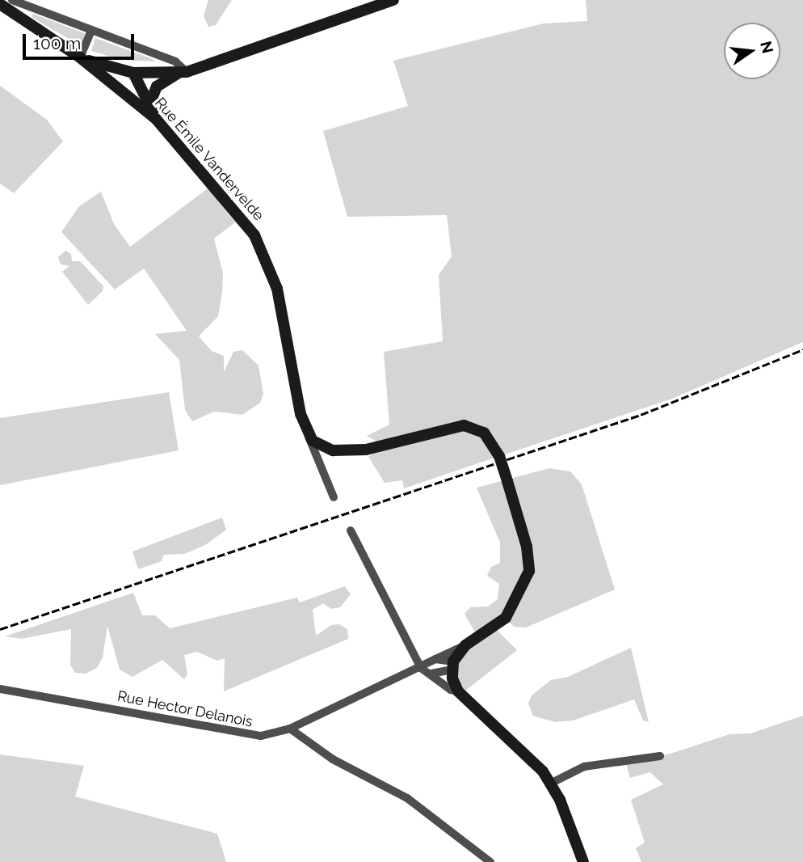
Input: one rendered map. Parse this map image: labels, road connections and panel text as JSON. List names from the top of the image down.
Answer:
{
  "streets": {
    "main road": ["Rue Émile Vandervelde"],
    "street": ["Rue Hector Delanois"]
  },
  "scale_bar": "100 m",
  "north": "right"
}
